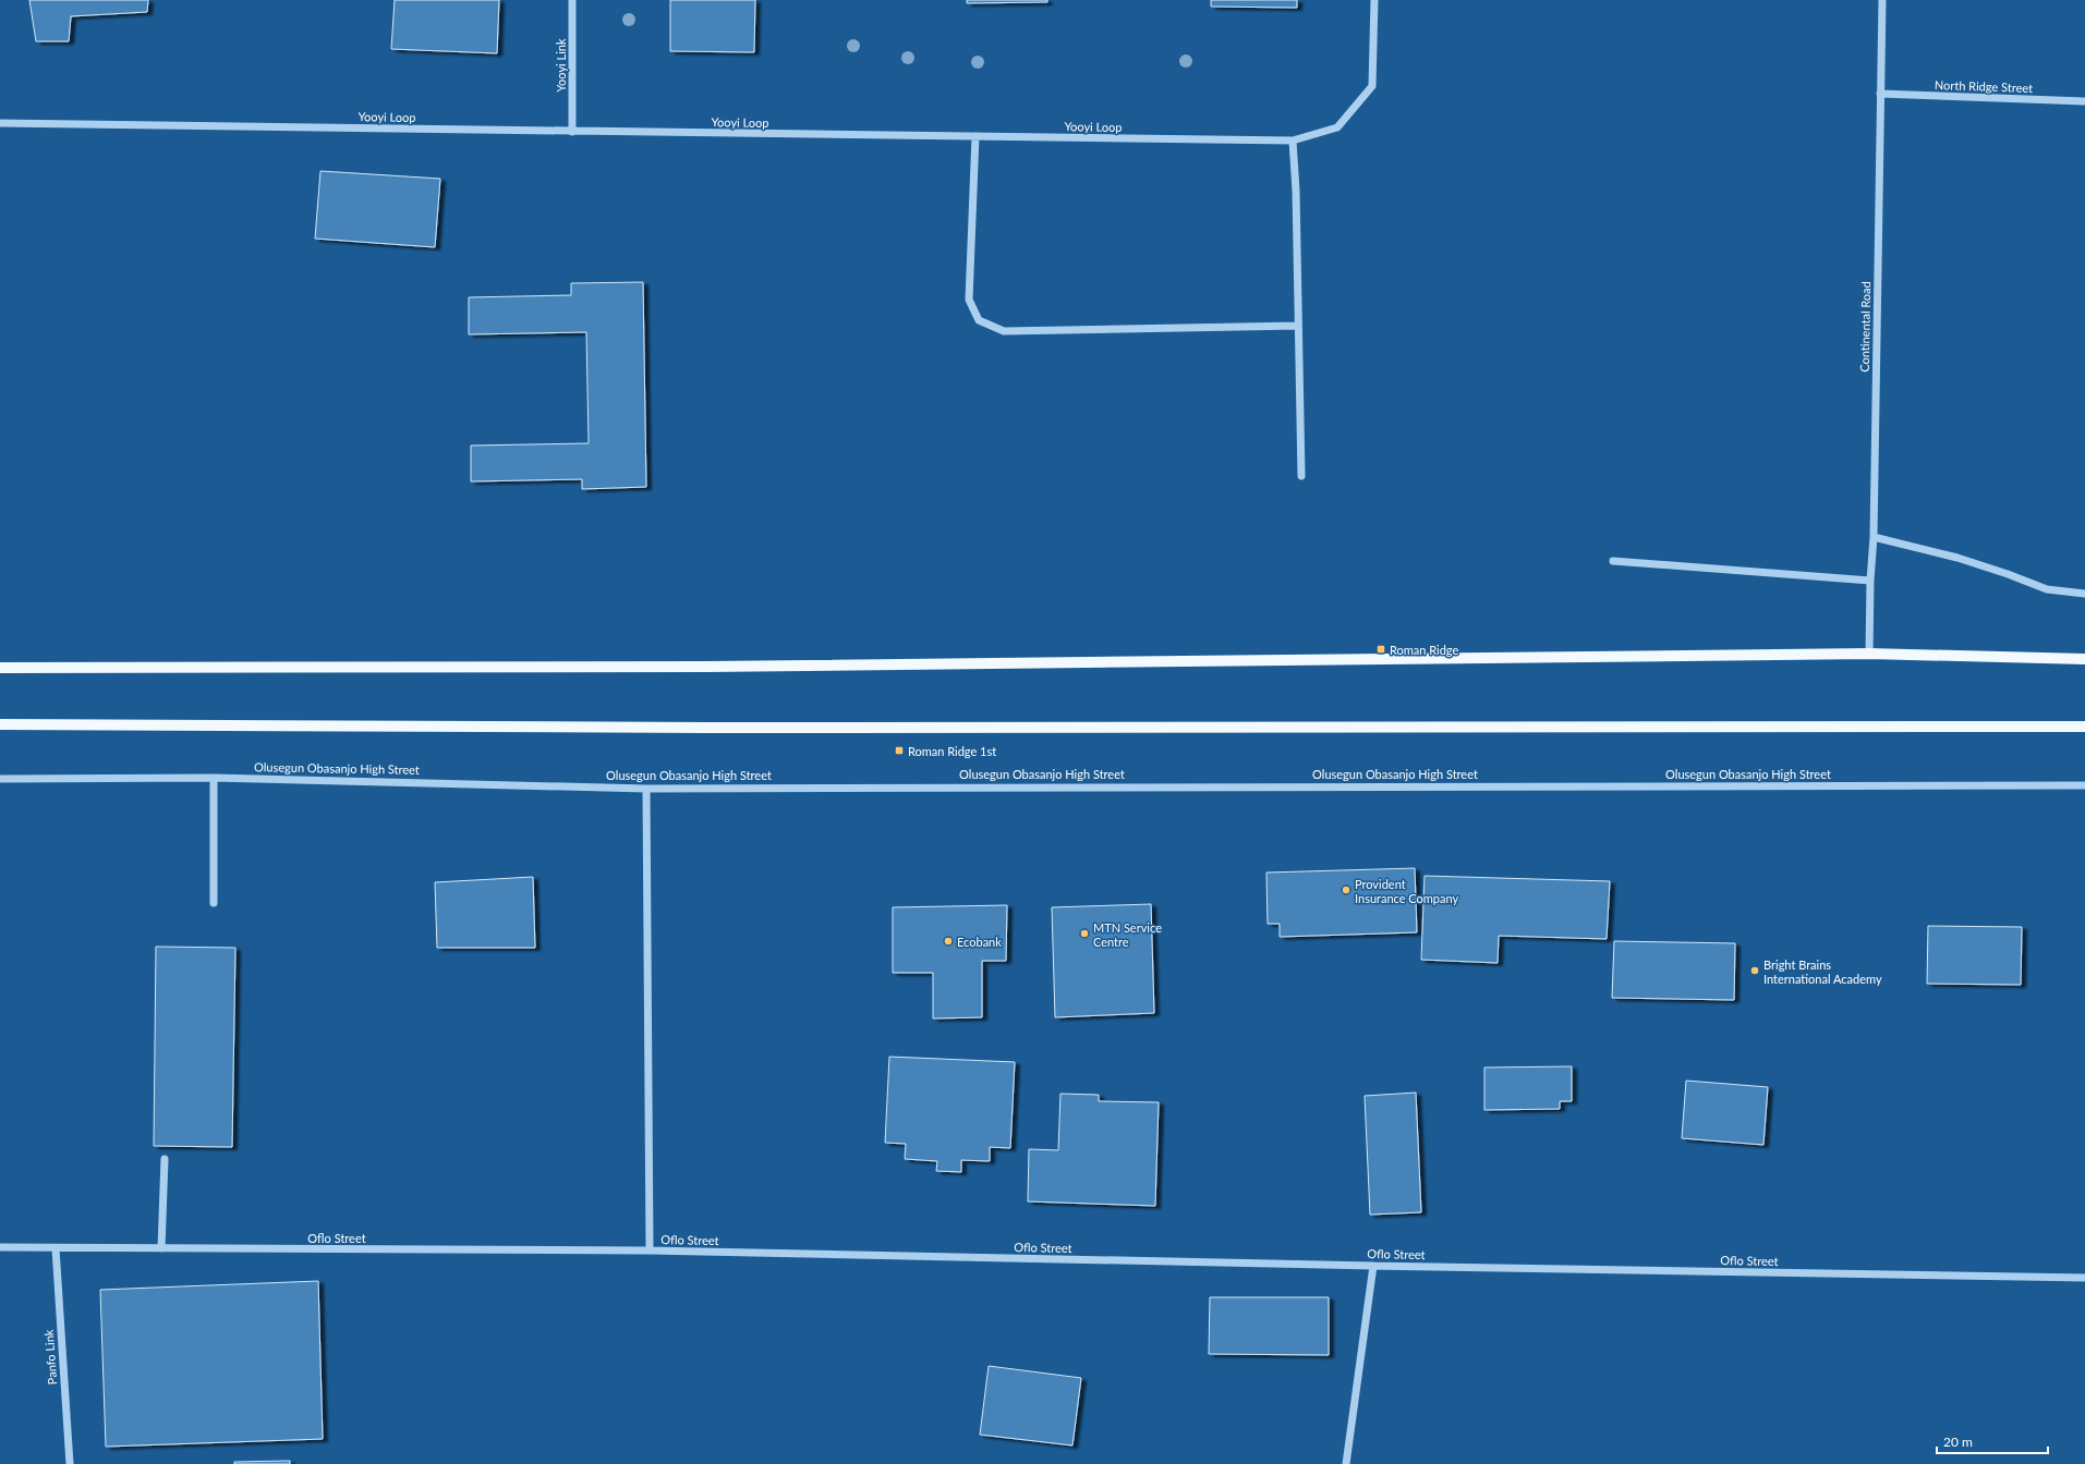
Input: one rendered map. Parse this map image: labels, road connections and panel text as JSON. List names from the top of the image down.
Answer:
{
  "streets": {
    "street": [
      "Yooyi Link",
      "North Ridge Street",
      "Yooyi Loop",
      "Continental Road",
      "Olusegun Obasanjo High Street",
      "Oflo Street",
      "Panfo Link"
    ]
  },
  "crossings": [
    ["Yooyi Link", "Yooyi Loop"],
    ["North Ridge Street", "Continental Road"],
    ["Oflo Street", "Panfo Link"]
  ],
  "places": {
    "transit": ["Roman Ridge", "Roman Ridge 1st"],
    "other": [
      "Provident Insurance Company",
      "MTN Service Centre",
      "Ecobank",
      "Bright Brains International Academy"
    ]
  },
  "scale_bar": "20 m"
}
